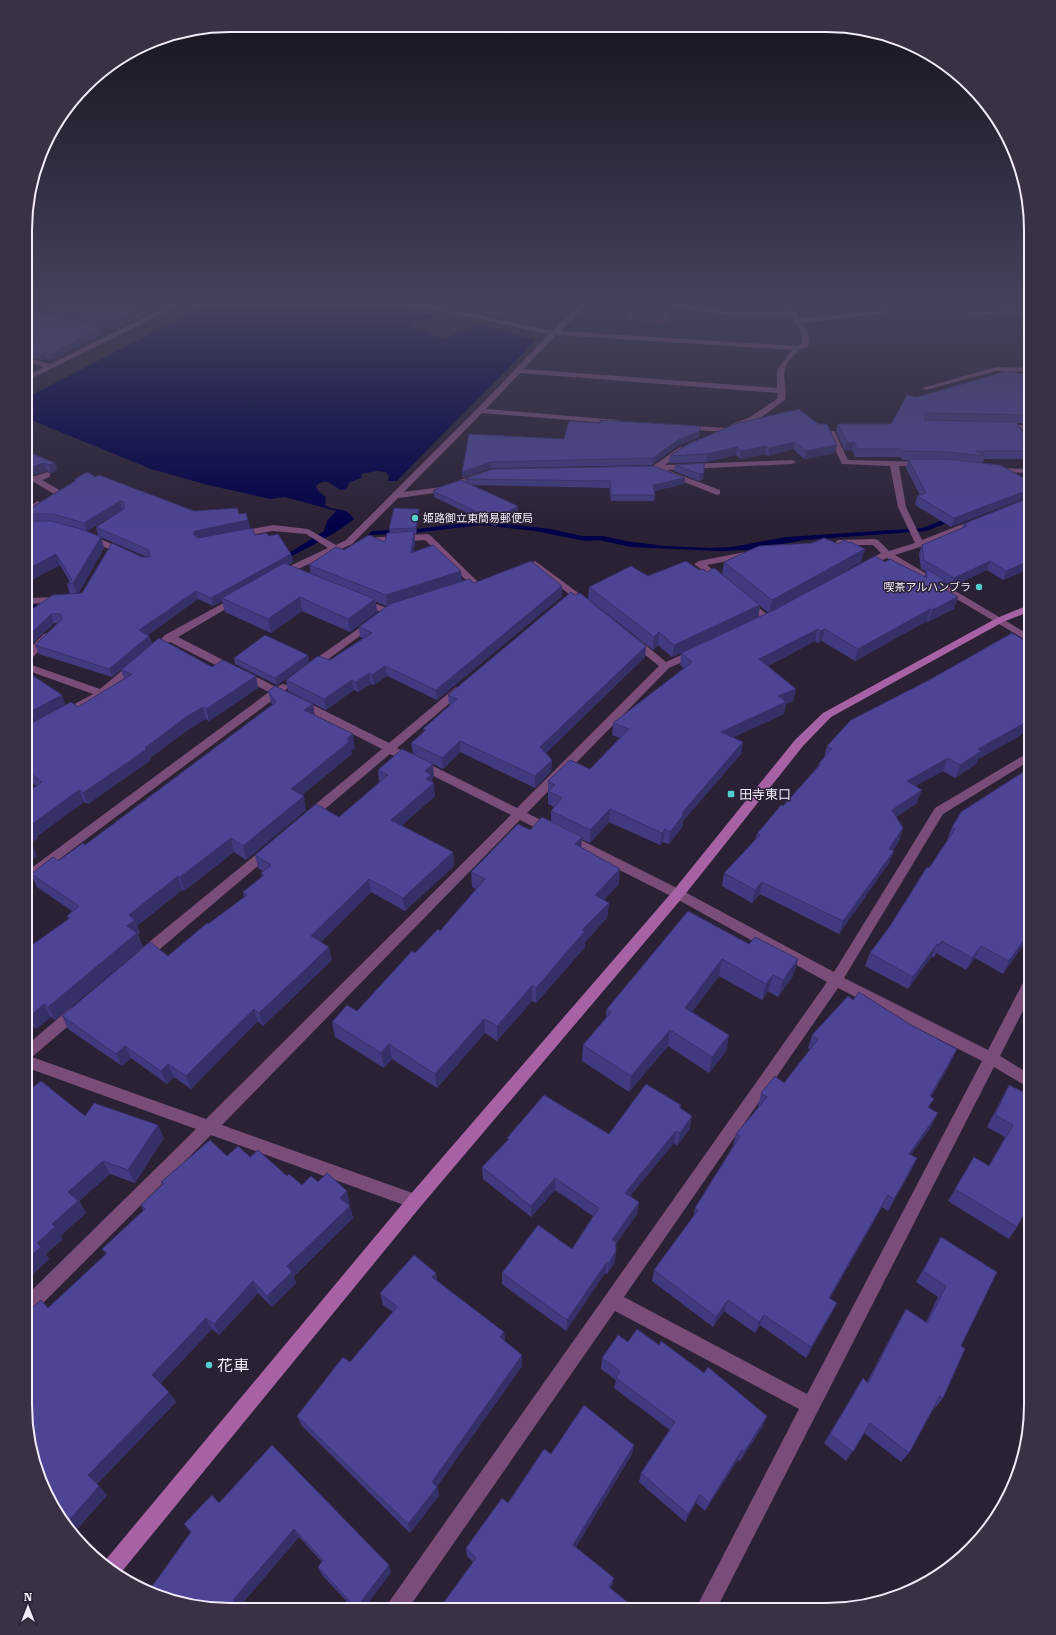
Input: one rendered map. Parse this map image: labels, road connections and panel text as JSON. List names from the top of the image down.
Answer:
{
  "places": {
    "other": ["姫路御立東簡易郵便局", "喫茶アルハンブラ", "花車"],
    "transit": ["田寺東口"]
  },
  "north": "top"
}
